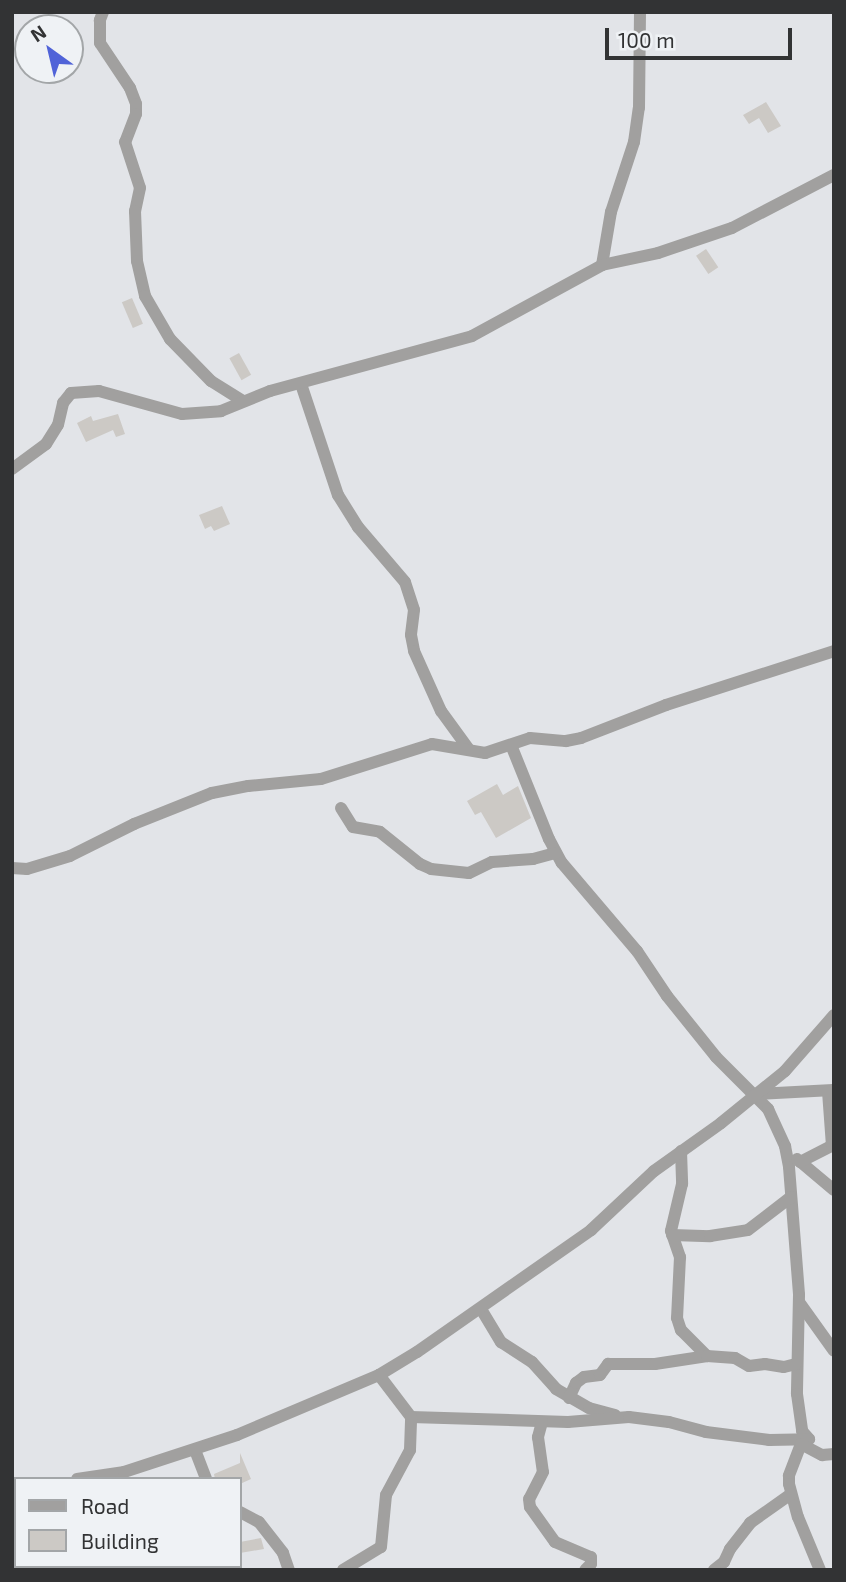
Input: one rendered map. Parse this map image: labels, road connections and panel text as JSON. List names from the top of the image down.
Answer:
{
  "legend": ["Road", "Building"],
  "scale_bar": "100 m",
  "north": "top left"
}
